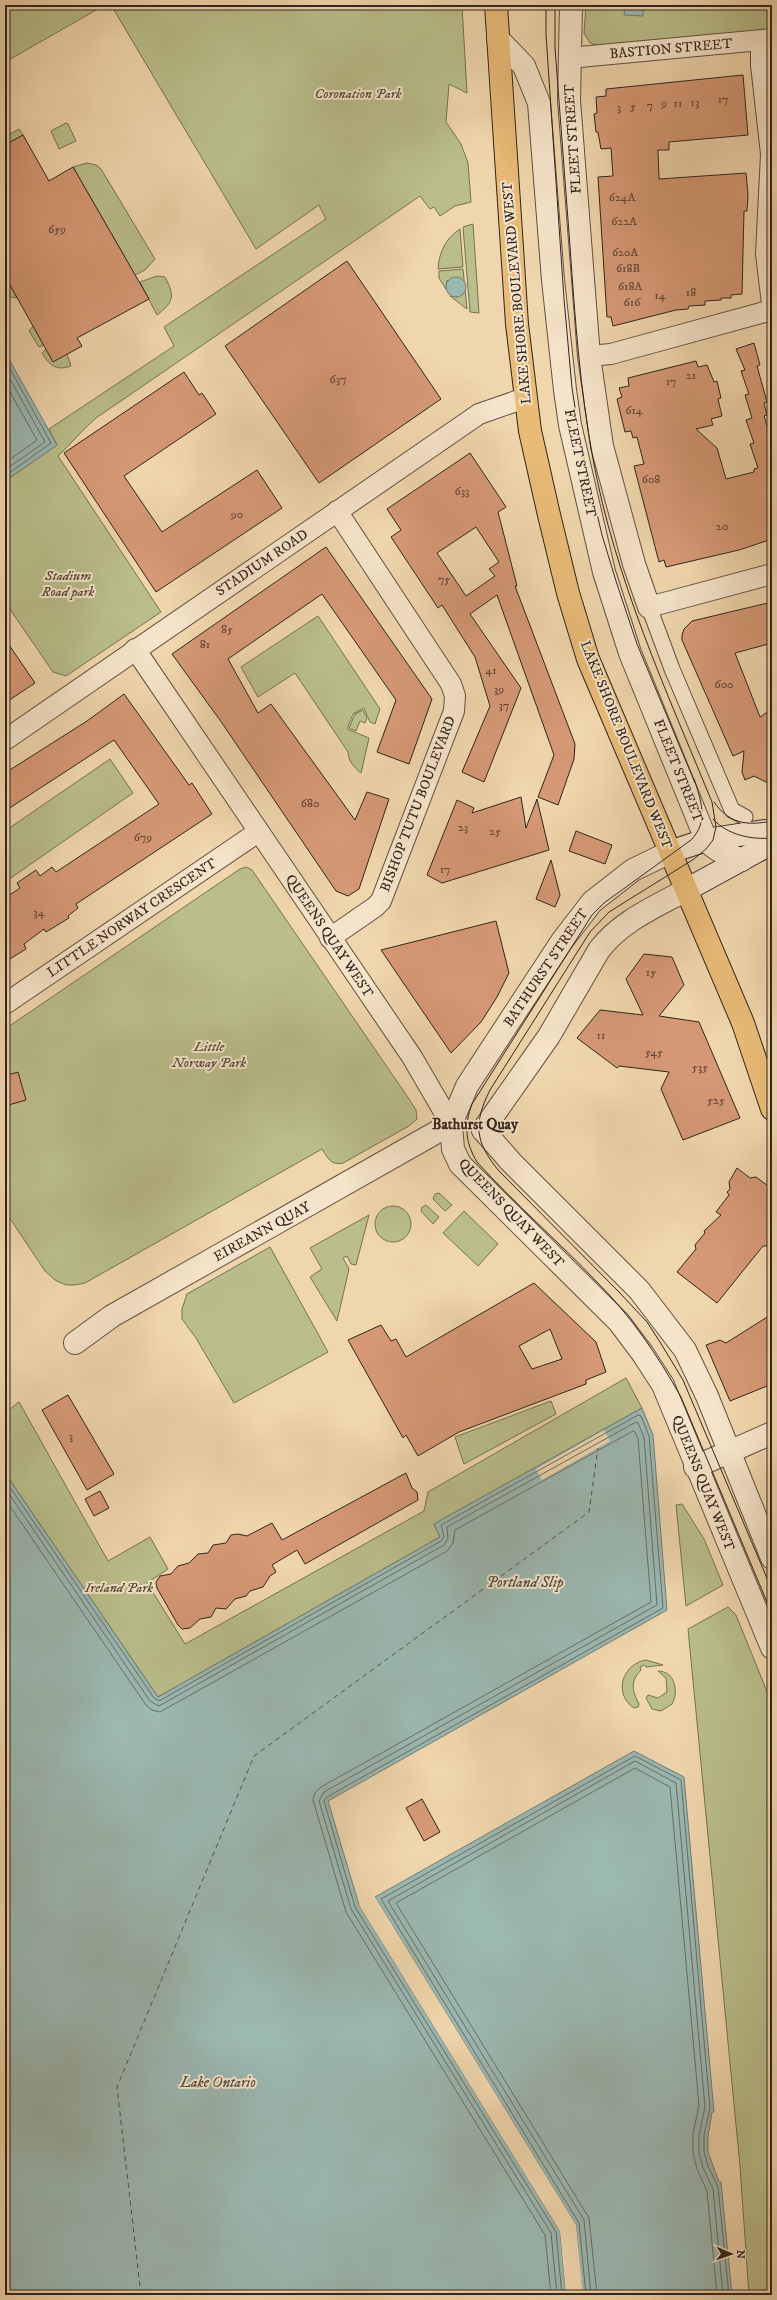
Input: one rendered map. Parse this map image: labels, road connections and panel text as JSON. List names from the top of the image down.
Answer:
{
  "streets": {
    "highway": ["LAKE SHORE BOULEVARD WEST"],
    "street": [
      "BASTION STREET",
      "FLEET STREET",
      "STADIUM ROAD",
      "BISHOP TUTU BOULEVARD",
      "LITTLE NORWAY CRESCENT",
      "QUEENS QUAY WEST",
      "BATHURST STREET",
      "EIREANN QUAY"
    ]
  },
  "crossings": [
    ["BASTION STREET", "FLEET STREET"],
    ["FLEET STREET", "LAKE SHORE BOULEVARD WEST"],
    ["FLEET STREET", "BATHURST STREET"],
    ["LAKE SHORE BOULEVARD WEST", "STADIUM ROAD"],
    ["LAKE SHORE BOULEVARD WEST", "BATHURST STREET"],
    ["STADIUM ROAD", "BISHOP TUTU BOULEVARD"],
    ["STADIUM ROAD", "QUEENS QUAY WEST"],
    ["BISHOP TUTU BOULEVARD", "QUEENS QUAY WEST"],
    ["LITTLE NORWAY CRESCENT", "QUEENS QUAY WEST"],
    ["QUEENS QUAY WEST", "BATHURST STREET"],
    ["QUEENS QUAY WEST", "EIREANN QUAY"],
    ["BATHURST STREET", "EIREANN QUAY"]
  ],
  "districts": ["Bathurst Quay"],
  "water": ["Portland Slip", "Lake Ontario"],
  "parks": [
    "Coronation Park",
    "Stadium Road park",
    "Little Norway Park",
    "Ireland Park"
  ],
  "house_numbers": [
    "17",
    "13",
    "9",
    "11",
    "7",
    "5",
    "3",
    "624A",
    "622A",
    "659",
    "620A",
    "618B",
    "618A",
    "18",
    "14",
    "616",
    "21",
    "637",
    "17",
    "614",
    "608",
    "633",
    "90",
    "20",
    "75",
    "85",
    "81",
    "41",
    "600",
    "39",
    "37",
    "680",
    "23",
    "25",
    "679",
    "17",
    "34",
    "15",
    "11",
    "545",
    "535",
    "525",
    "3"
  ],
  "north": "right"
}
